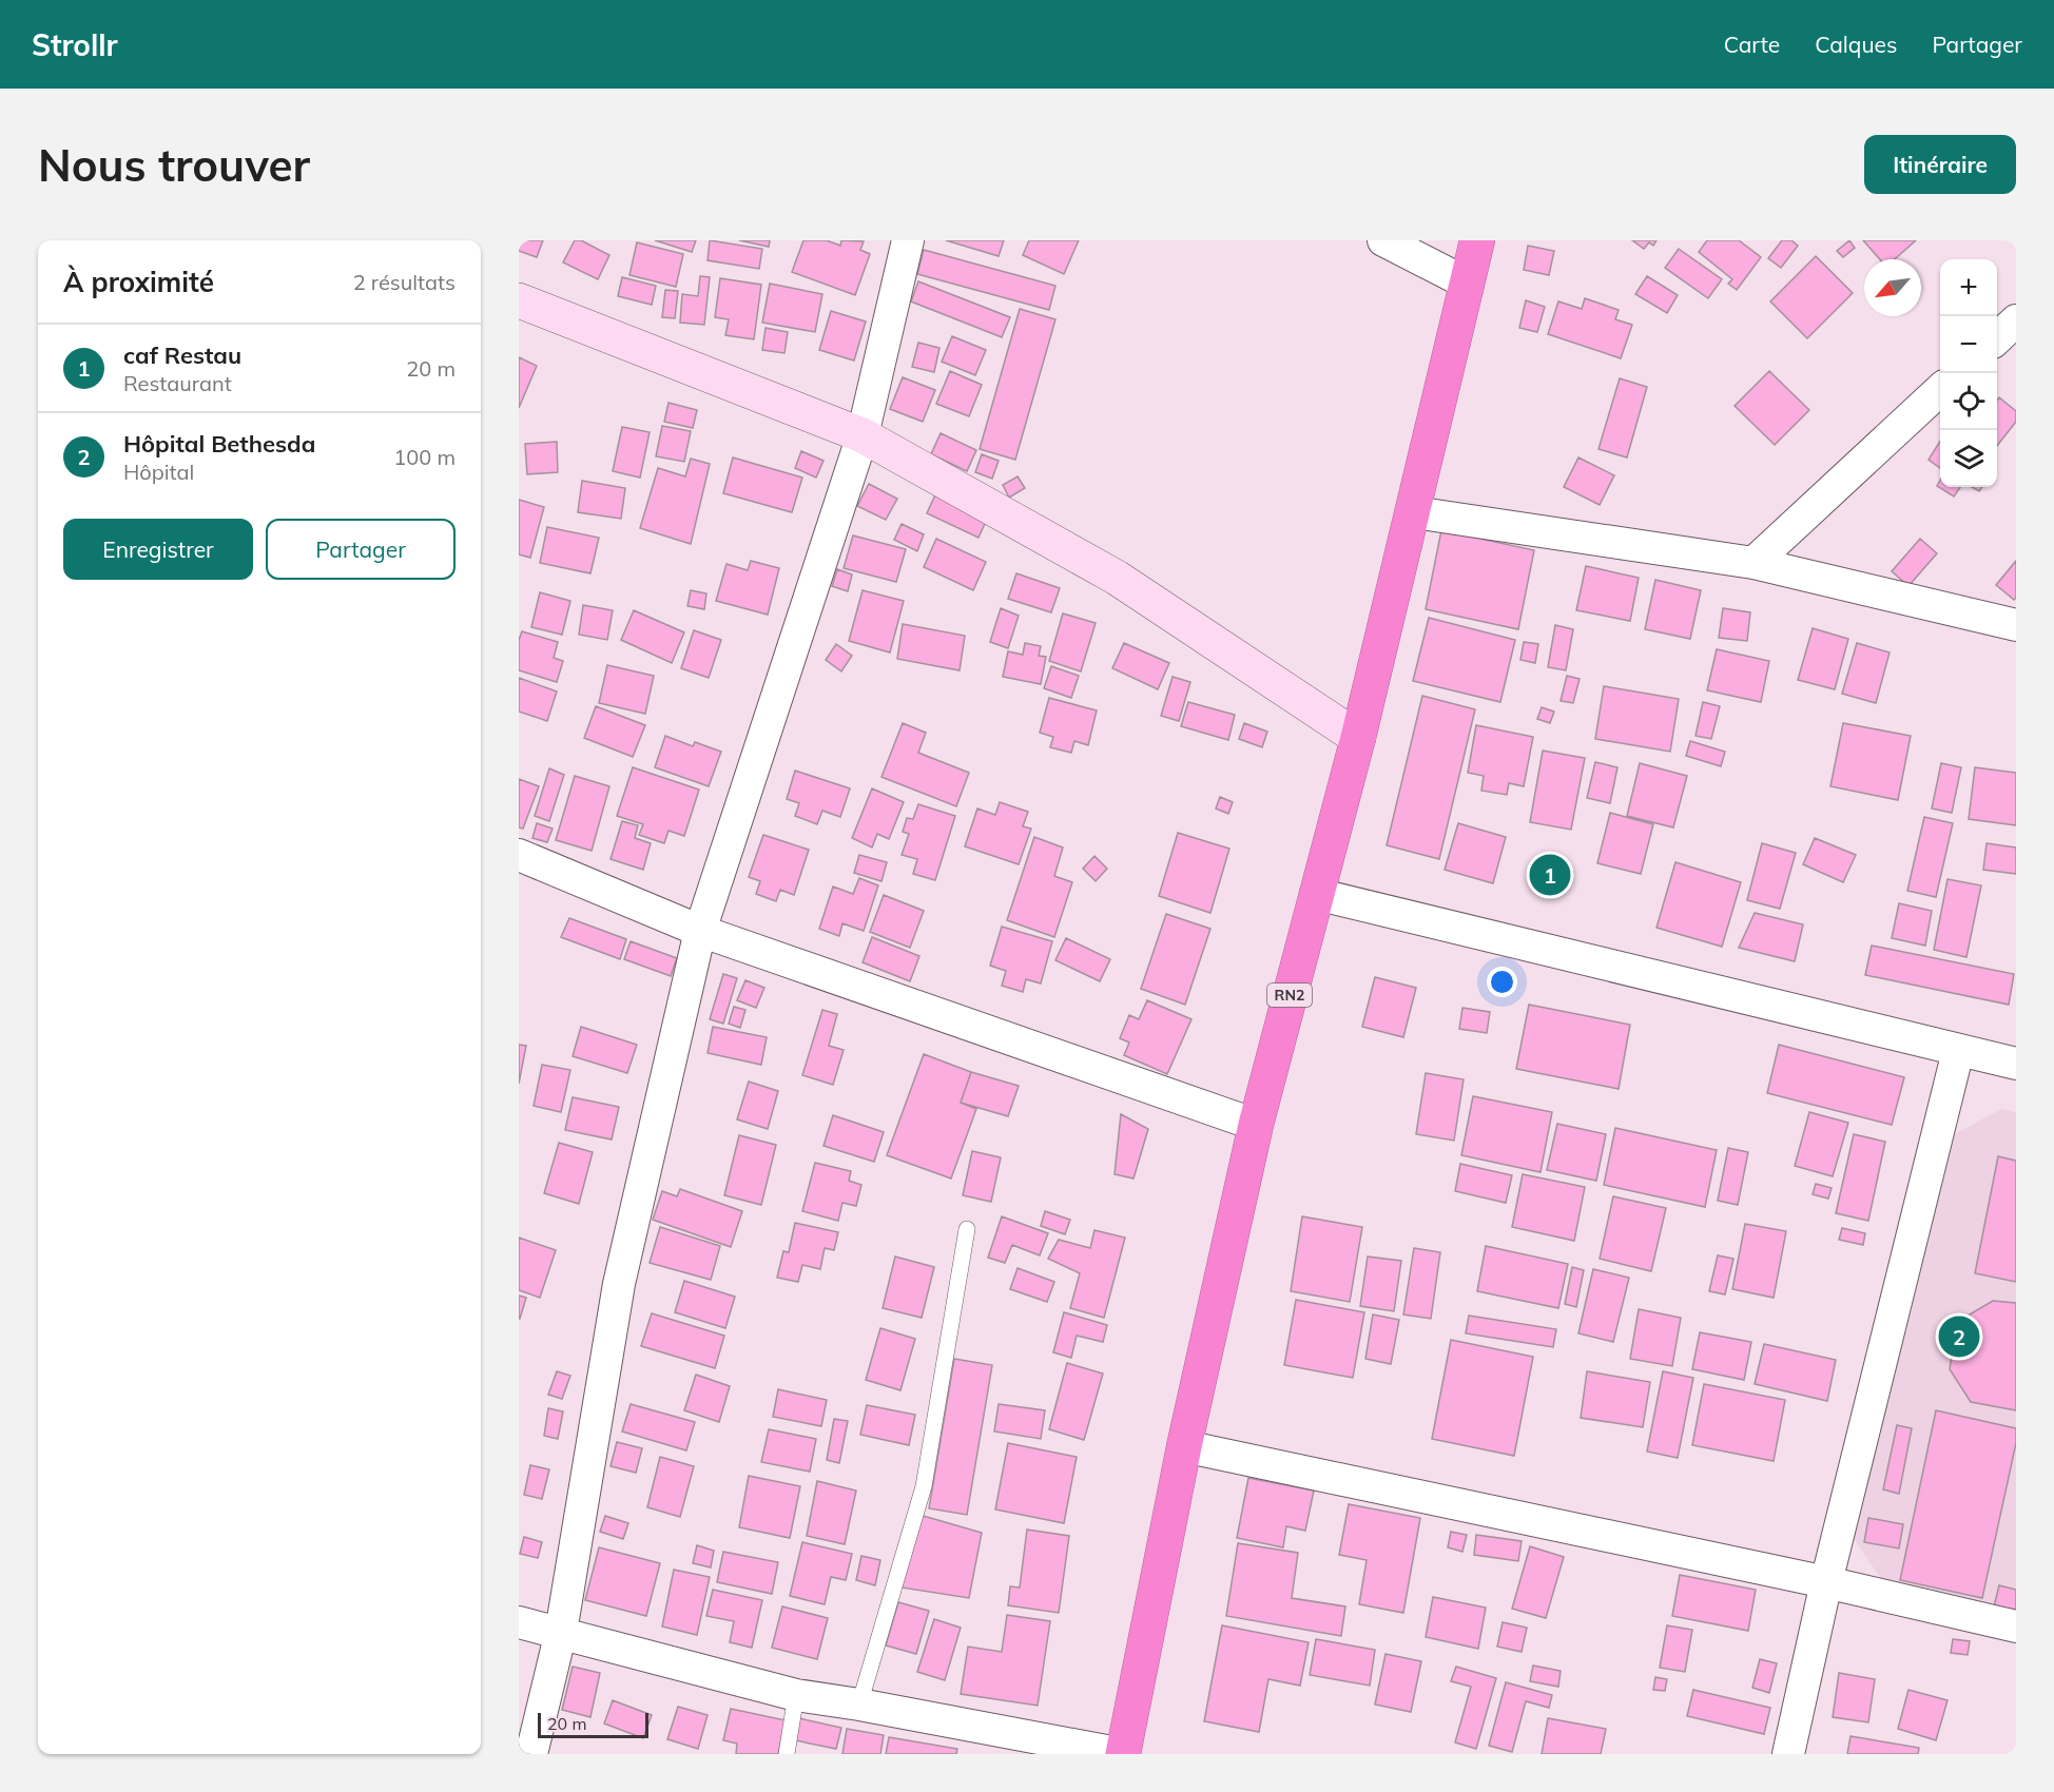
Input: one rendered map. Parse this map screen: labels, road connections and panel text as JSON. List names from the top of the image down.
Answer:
{
  "streets": {
    "highway": ["RN2"]
  },
  "scale_bar": "20 m",
  "north": "bottom left",
  "page": {
    "header": "Strollr",
    "nav": ["Carte", "Calques", "Partager"],
    "buttons": [
      "Itinéraire",
      ["Enregistrer", "Partager"]
    ],
    "title": "Nous trouver",
    "heading": ["À proximité", "2 résultats"],
    "map_buttons": ["+", "−"],
    "list": [
      {
        "mark": "1",
        "name": "caf Restau",
        "note": "Restaurant",
        "value": "20 m"
      },
      {
        "mark": "2",
        "name": "Hôpital Bethesda",
        "note": "Hôpital",
        "value": "100 m"
      }
    ],
    "pins": ["1", "2"],
    "scale": "20 m"
  }
}
